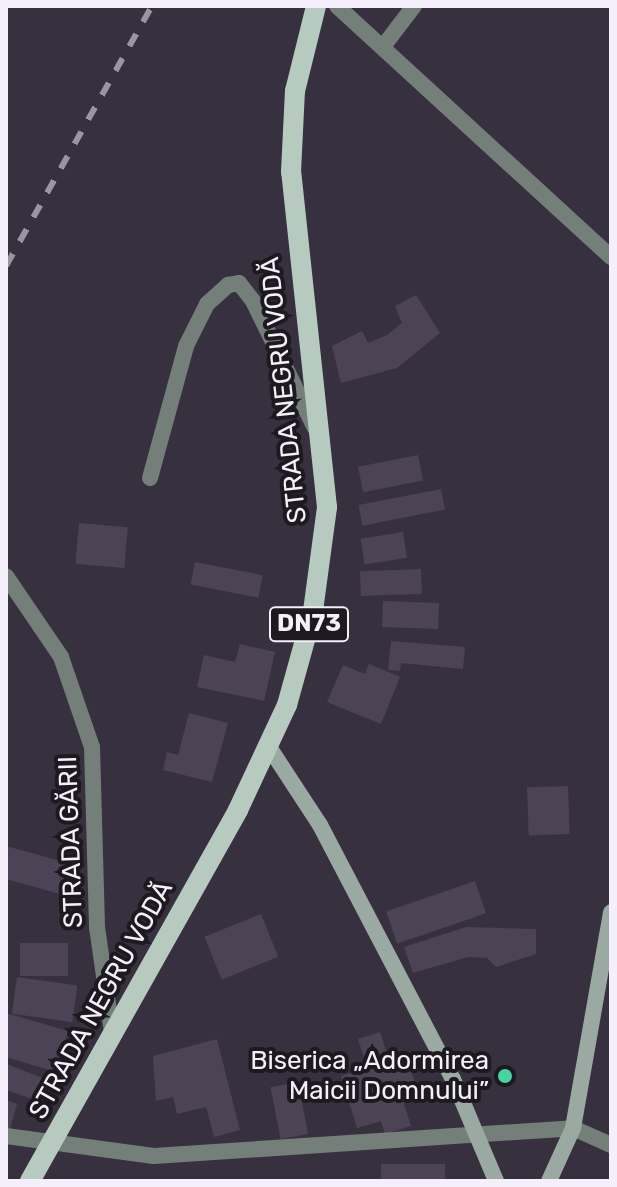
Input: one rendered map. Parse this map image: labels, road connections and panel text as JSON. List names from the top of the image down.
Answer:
{
  "streets": {
    "main road": ["STRADA NEGRU VODĂ", "DN73"],
    "street": ["STRADA GĂRII"]
  },
  "crossings": [
    ["STRADA NEGRU VODĂ", "STRADA GĂRII"]
  ],
  "places": ["Biserica „Adormirea Maicii Domnului”"]
}
